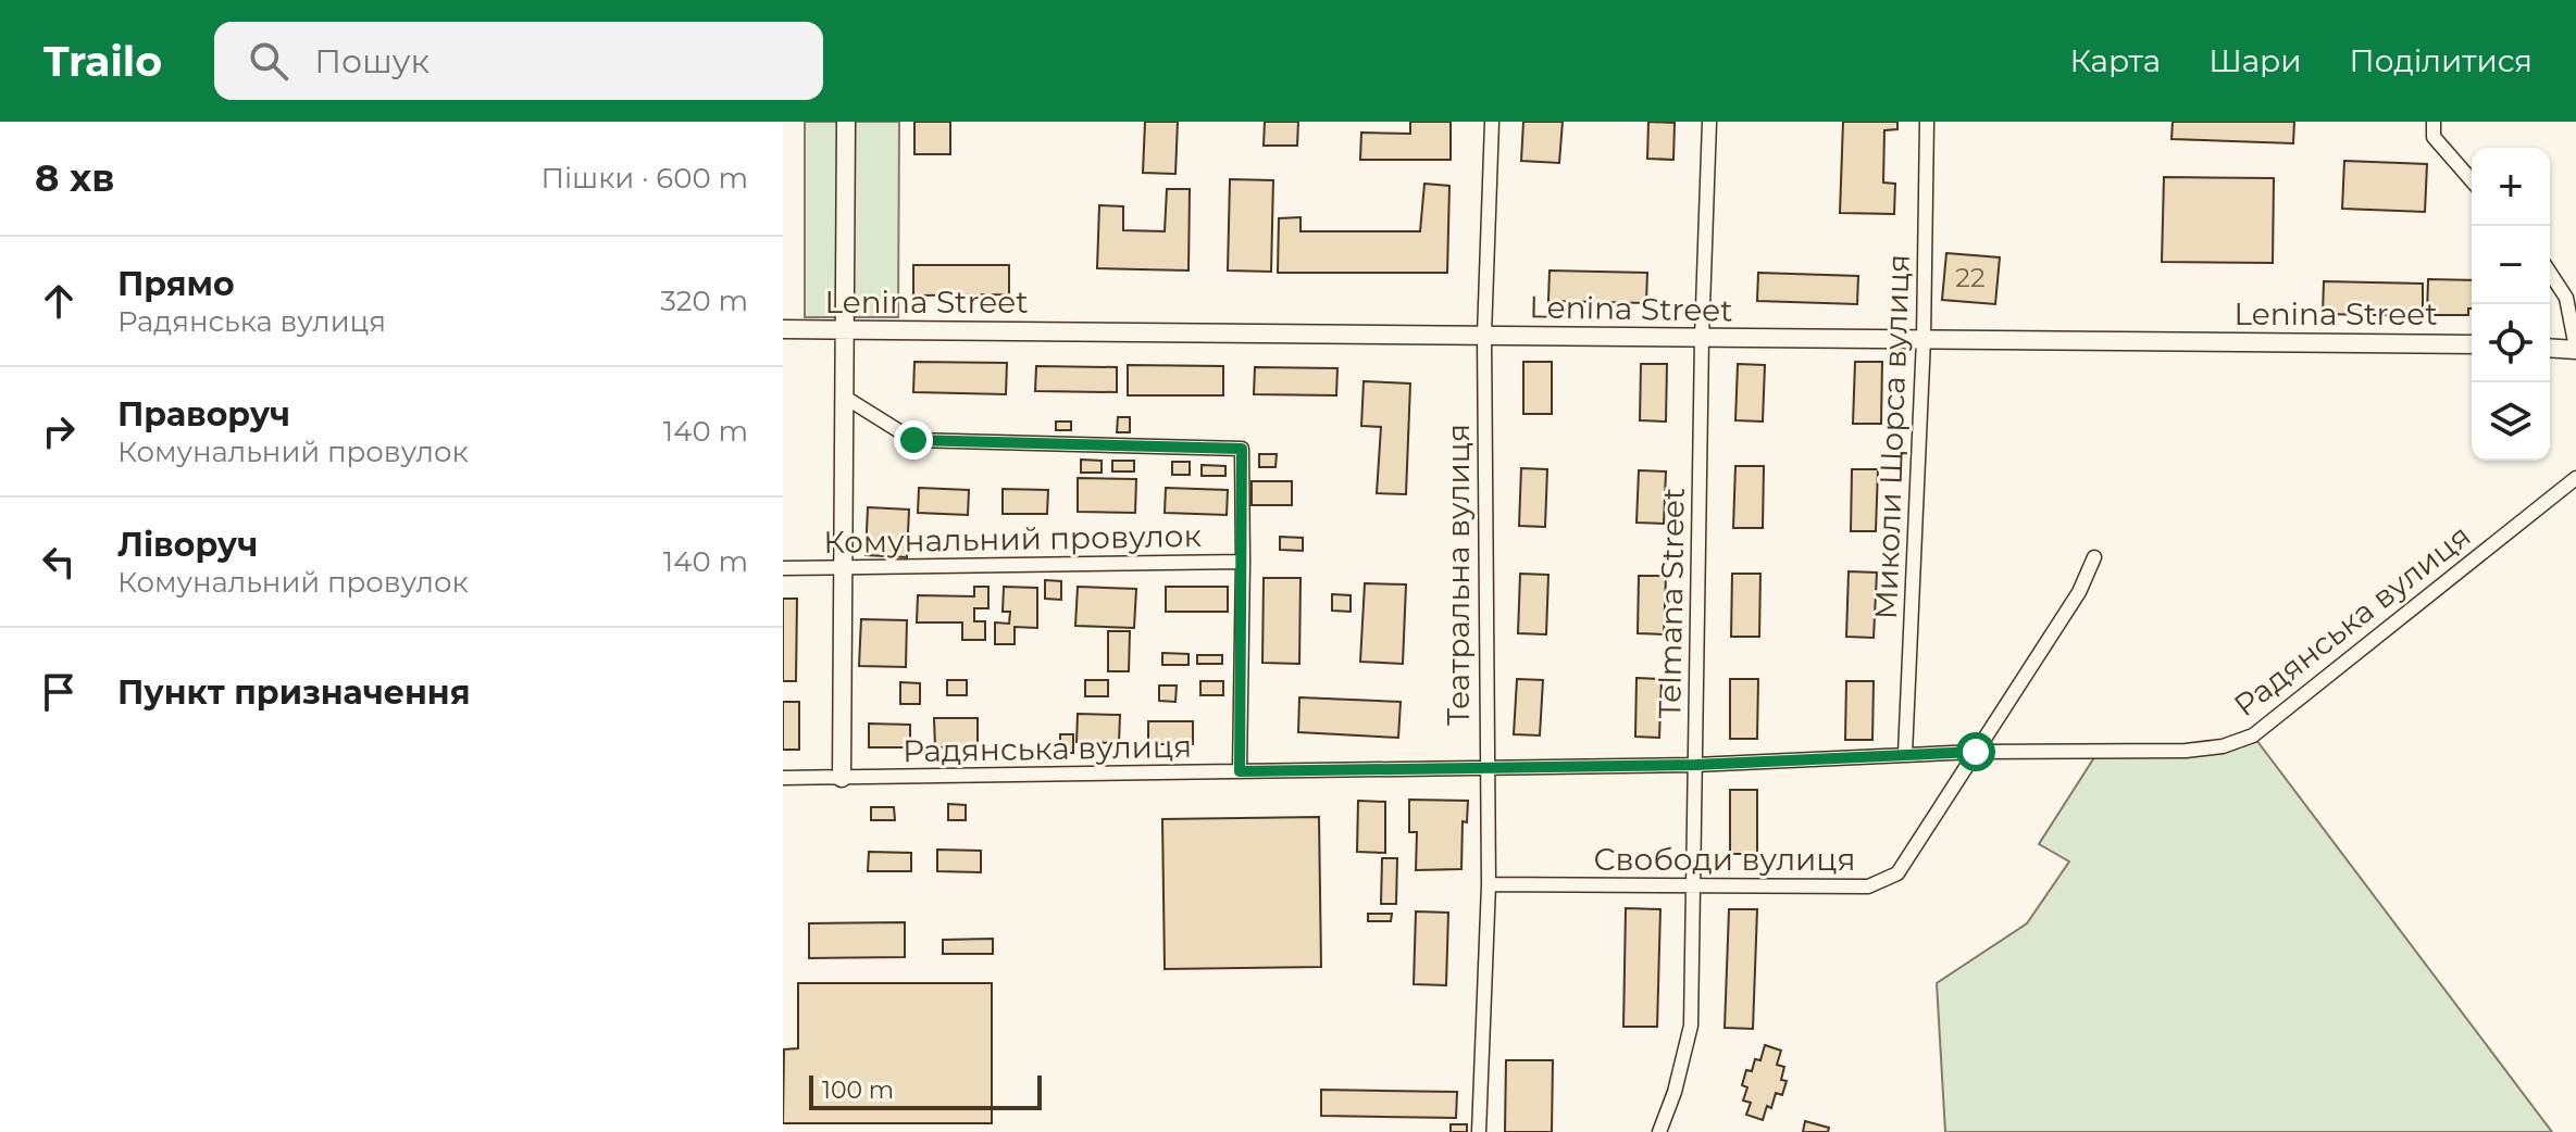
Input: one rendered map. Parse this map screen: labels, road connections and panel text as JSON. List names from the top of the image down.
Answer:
{
  "streets": {
    "street": [
      "Lenina Street",
      "Миколи Щорса вулиця",
      "Комунальний провулок",
      "Театральна вулиця",
      "Telmana Street",
      "Радянська вулиця",
      "Свободи вулиця"
    ]
  },
  "crossings": [
    ["Lenina Street", "Миколи Щорса вулиця"],
    ["Lenina Street", "Театральна вулиця"],
    ["Lenina Street", "Telmana Street"],
    ["Миколи Щорса вулиця", "Радянська вулиця"],
    ["Комунальний провулок", "Радянська вулиця"],
    ["Театральна вулиця", "Радянська вулиця"],
    ["Театральна вулиця", "Свободи вулиця"],
    ["Telmana Street", "Радянська вулиця"],
    ["Telmana Street", "Свободи вулиця"],
    ["Радянська вулиця", "Свободи вулиця"]
  ],
  "house_numbers": ["22"],
  "scale_bar": "100 m",
  "page": {
    "header": "Trailo",
    "search": "Пошук",
    "nav": ["Карта", "Шари", "Поділитися"],
    "heading": ["8 хв", "Пішки · 600 m"],
    "map_buttons": ["+", "−"],
    "list": [
      ["Прямо", "Радянська вулиця", "320 m"],
      ["Праворуч", "Комунальний провулок", "140 m"],
      ["Ліворуч", "Комунальний провулок", "140 m"],
      "Пункт призначення"
    ],
    "scale": "100 m"
  }
}
